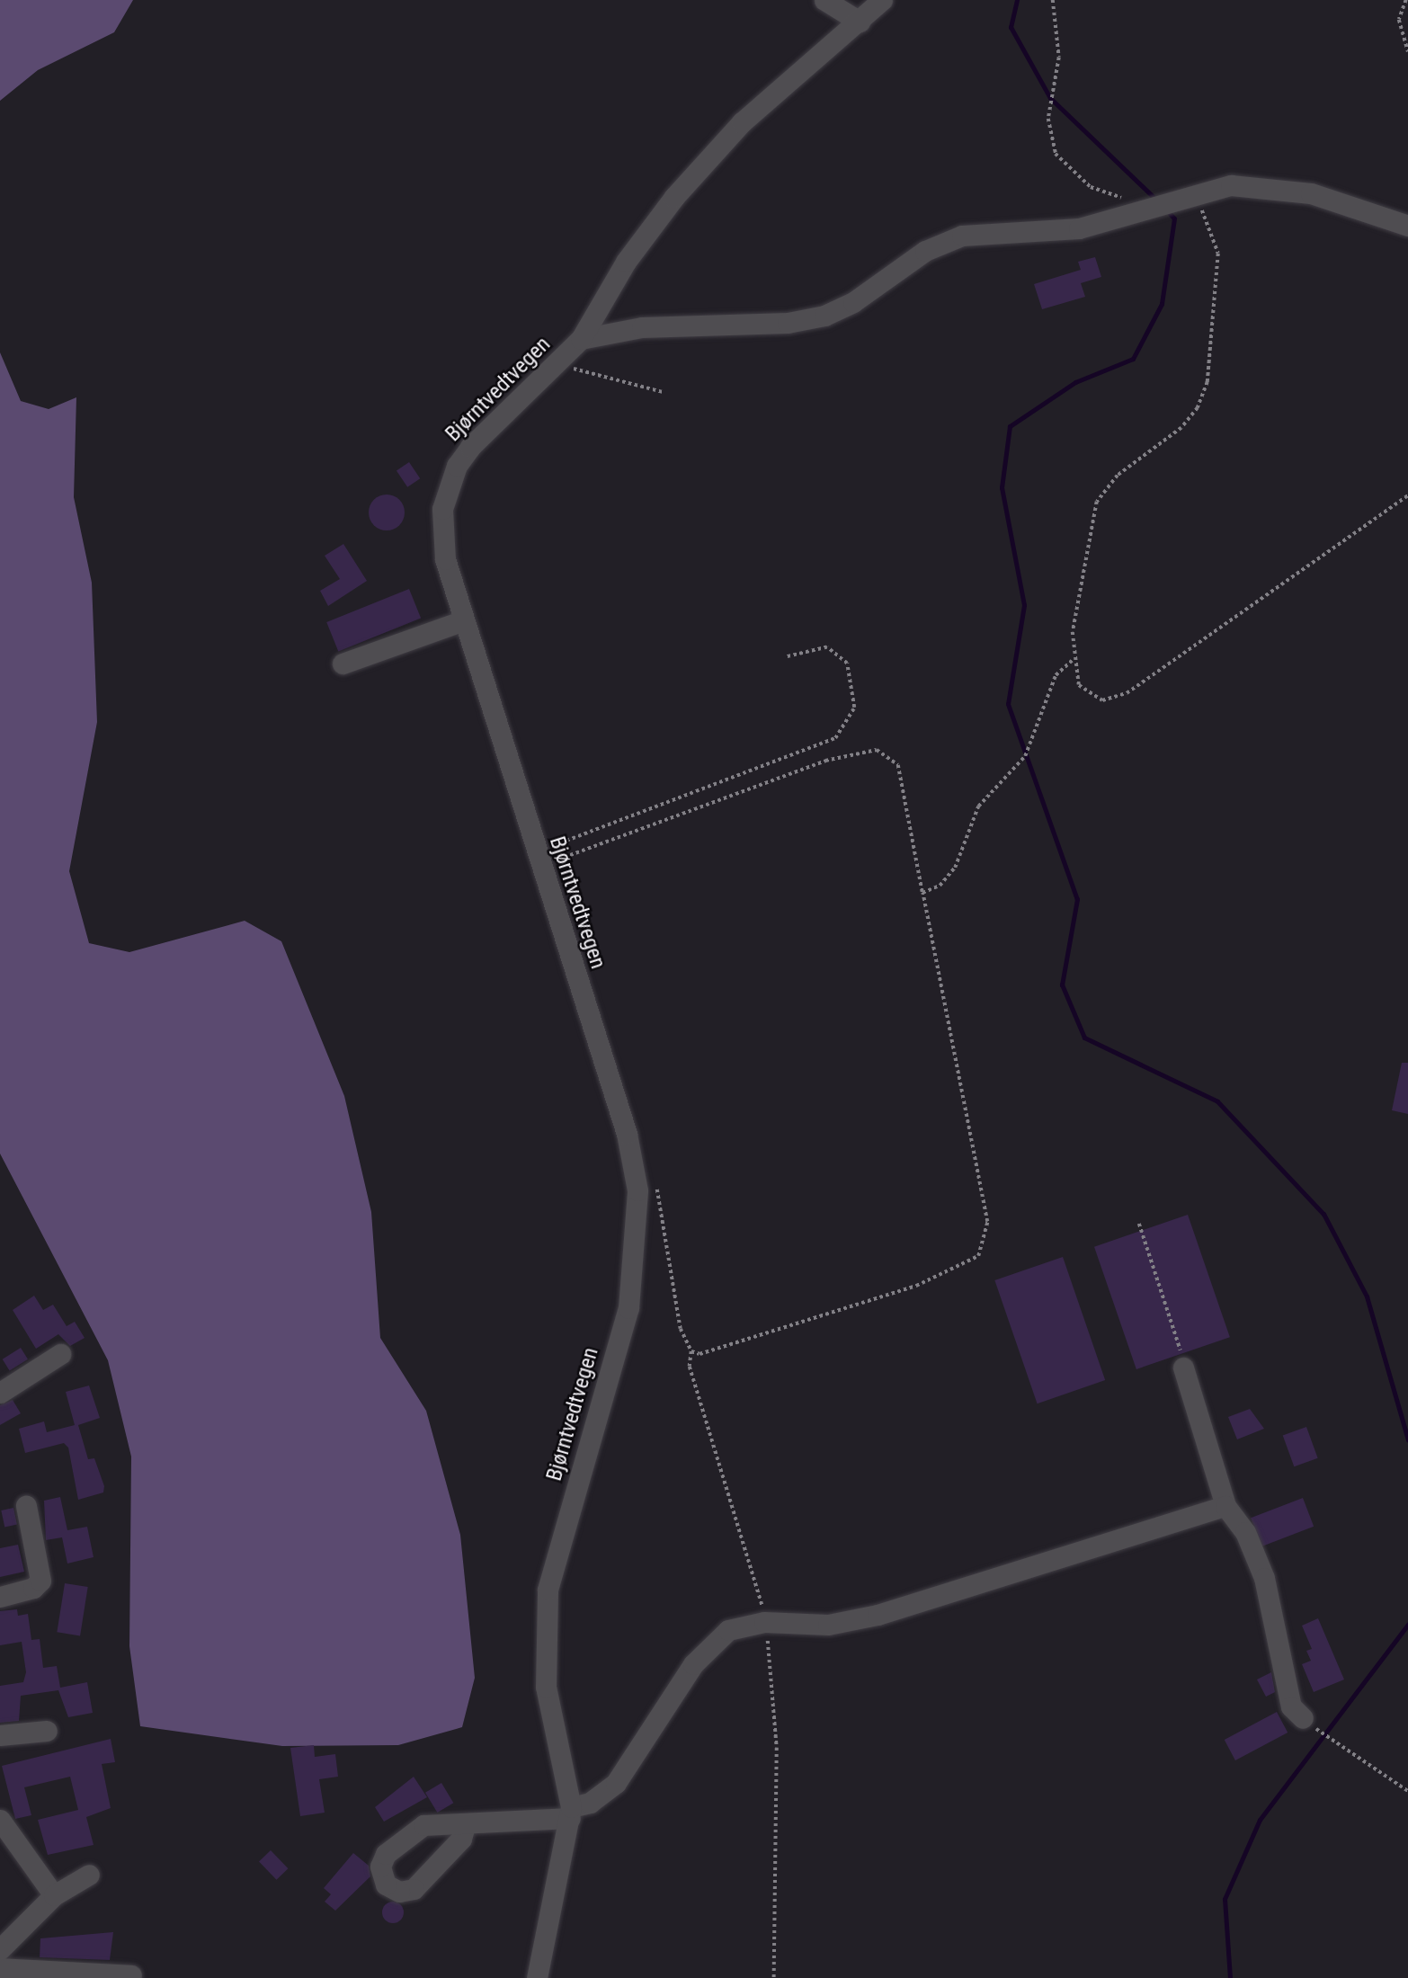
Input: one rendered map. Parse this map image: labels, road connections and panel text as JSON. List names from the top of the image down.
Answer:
{
  "streets": {
    "street": ["Bjørntvedtvegen"]
  }
}
